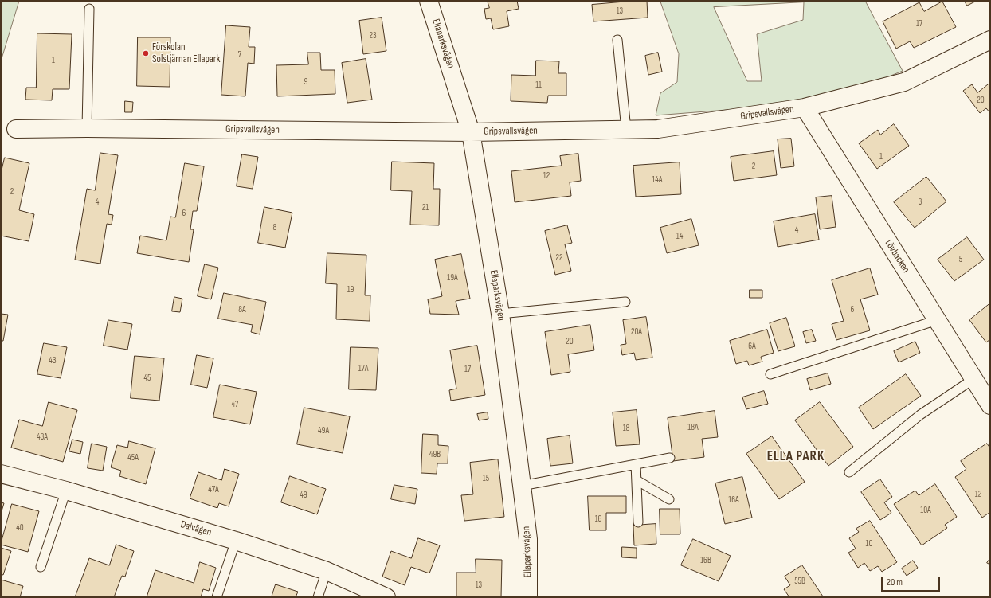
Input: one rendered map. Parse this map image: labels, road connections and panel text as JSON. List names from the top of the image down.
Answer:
{
  "streets": {
    "street": [
      "Ellaparksvägen",
      "Gripsvallsvägen",
      "Lövbacken",
      "Dalvägen"
    ]
  },
  "crossings": [
    ["Ellaparksvägen", "Gripsvallsvägen"],
    ["Gripsvallsvägen", "Lövbacken"]
  ],
  "districts": ["ELLA PARK"],
  "places": ["Förskolan Solstjärnan Ellapark"],
  "house_numbers": [
    "13",
    "17",
    "23",
    "7",
    "1",
    "9",
    "11",
    "20",
    "1",
    "2",
    "12",
    "14A",
    "2",
    "4",
    "3",
    "21",
    "6",
    "8",
    "4",
    "14",
    "22",
    "5",
    "19A",
    "19",
    "8A",
    "6",
    "20A",
    "20",
    "6A",
    "43",
    "17A",
    "17",
    "45",
    "47",
    "18A",
    "18",
    "49A",
    "43A",
    "49B",
    "45A",
    "15",
    "47A",
    "12",
    "49",
    "16A",
    "10A",
    "16",
    "40",
    "10",
    "16B",
    "55B",
    "13"
  ],
  "scale_bar": "20 m"
}
